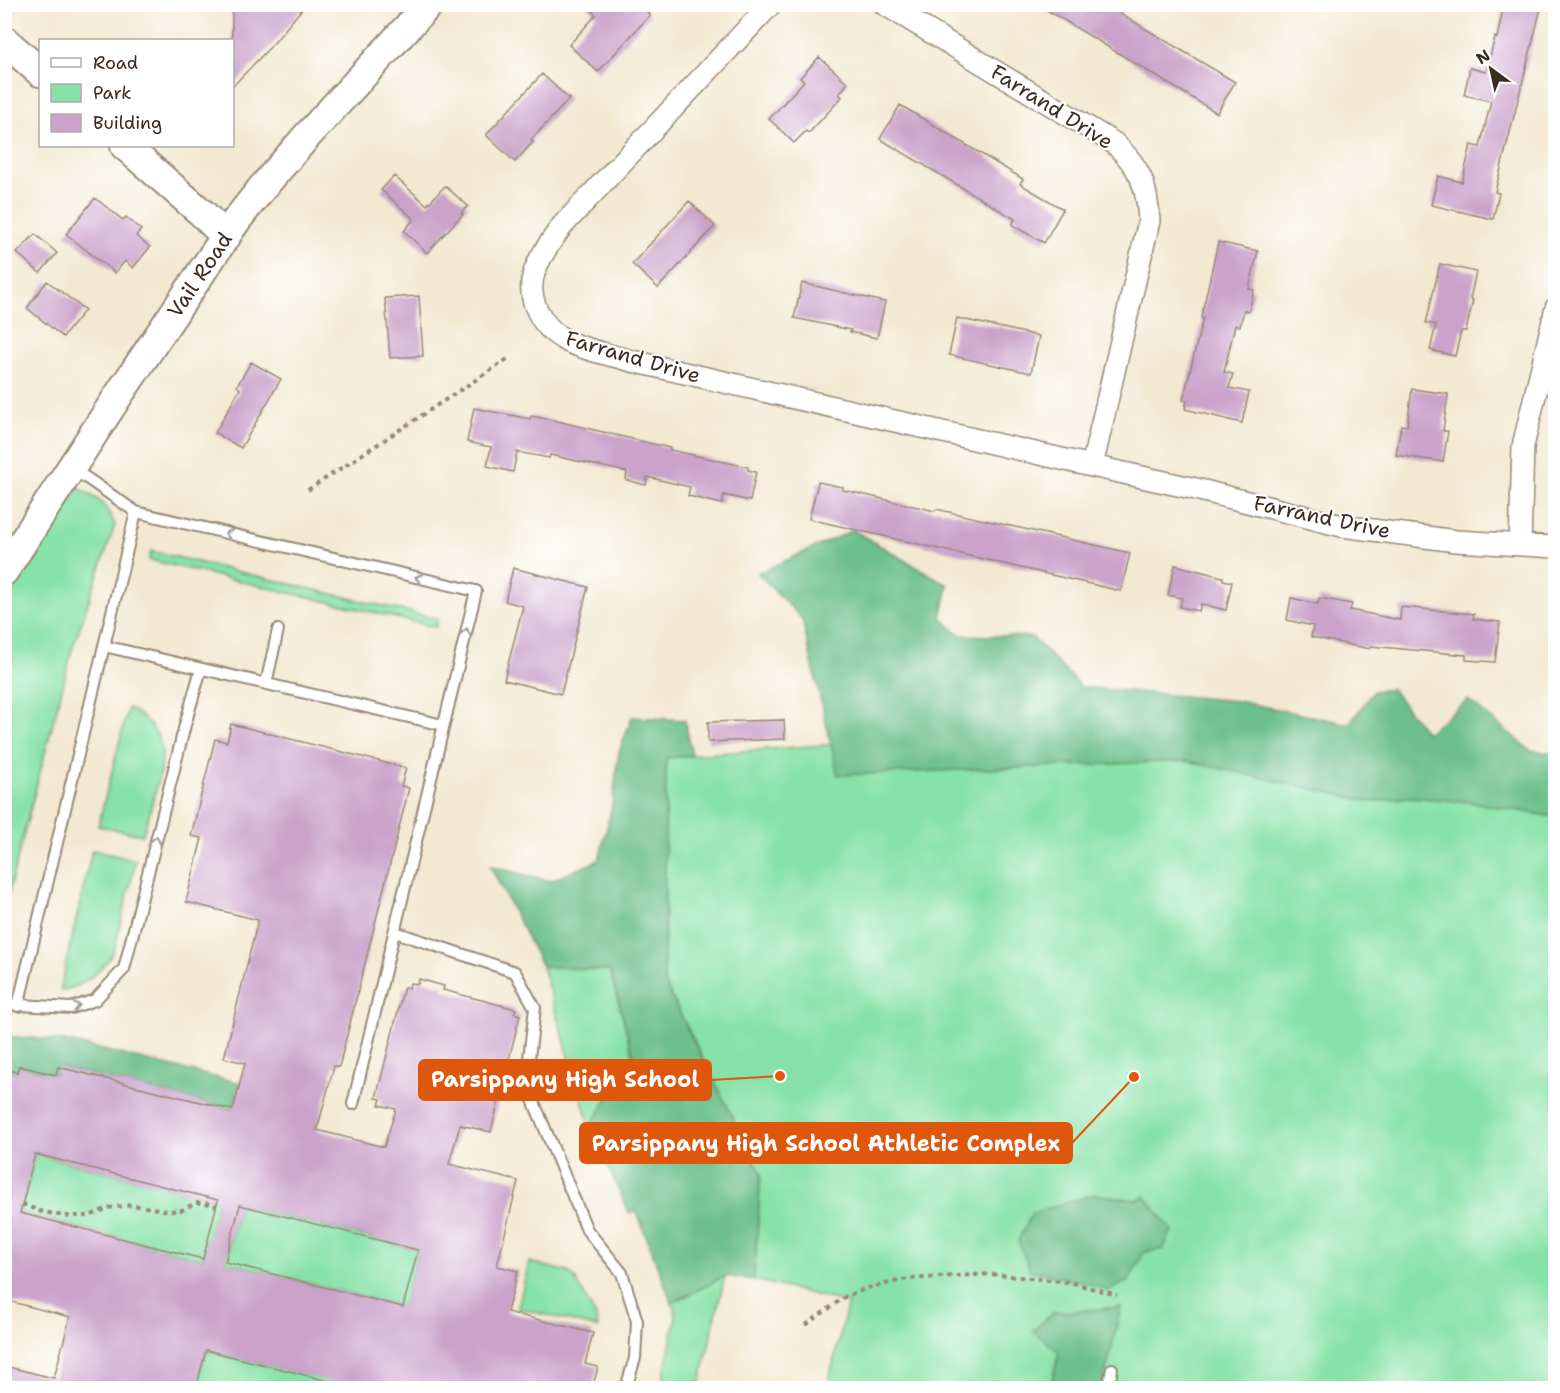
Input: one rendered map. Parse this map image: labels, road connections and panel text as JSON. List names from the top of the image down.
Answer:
{
  "streets": {
    "street": ["Farrand Drive", "Vail Road"]
  },
  "places": ["Parsippany High School", "Parsippany High School Athletic Complex"],
  "legend": ["Road", "Park", "Building"],
  "north": "top left"
}
